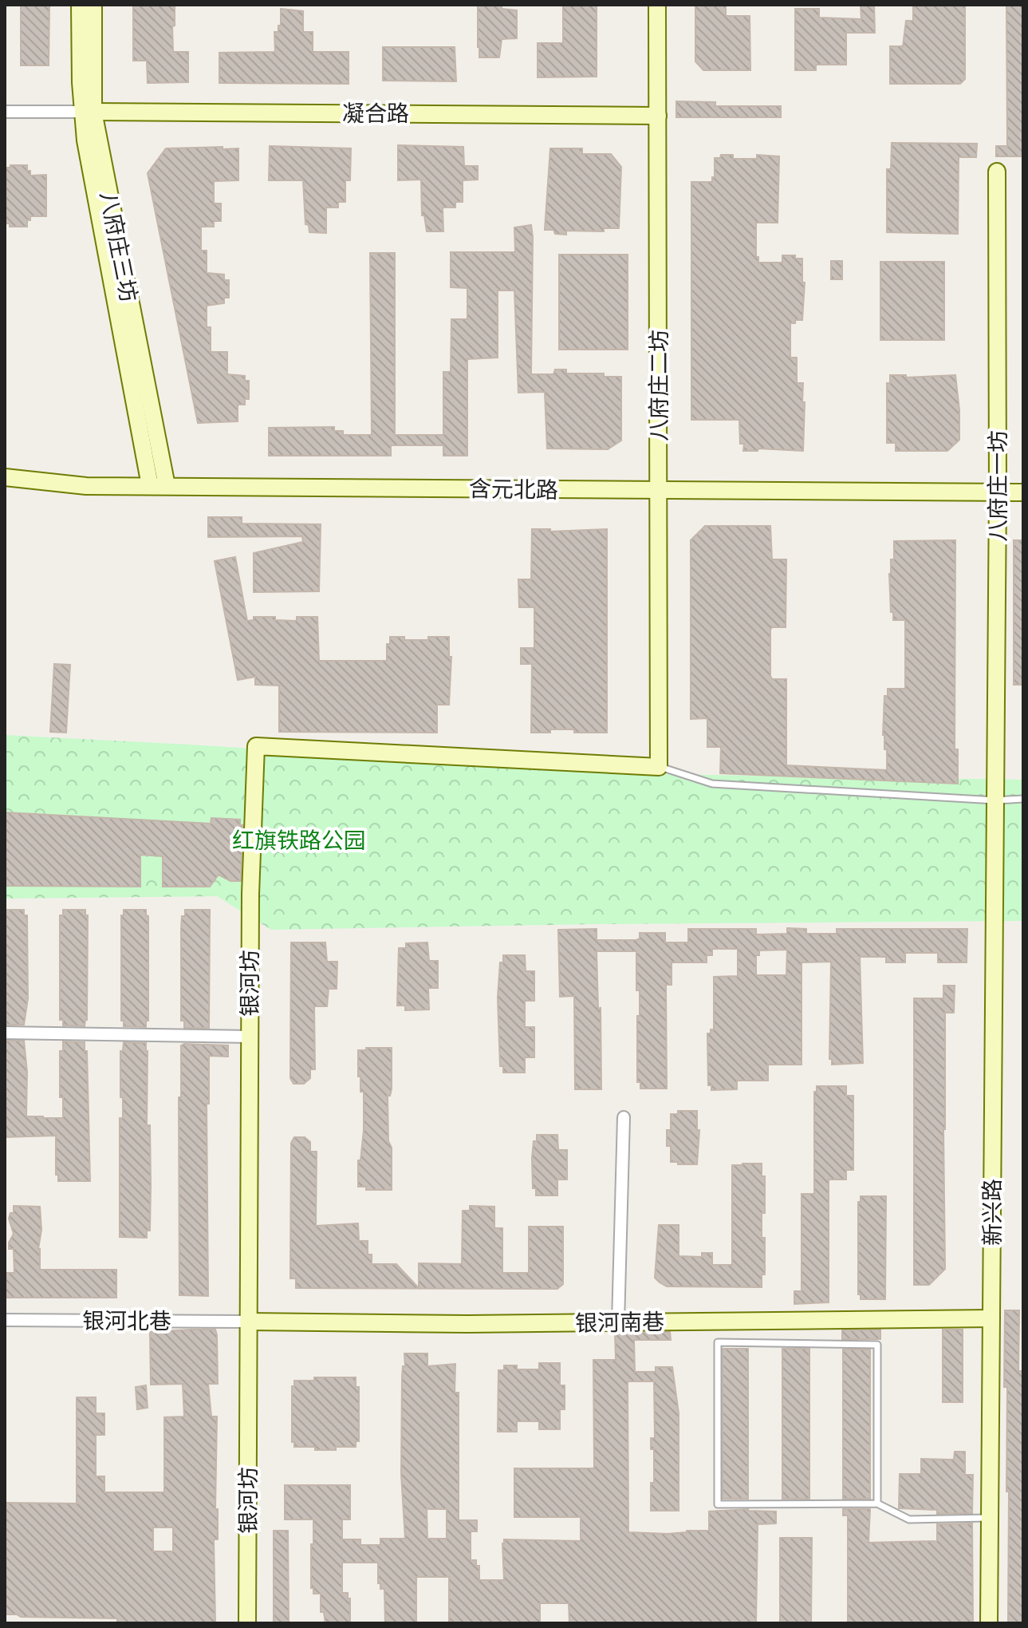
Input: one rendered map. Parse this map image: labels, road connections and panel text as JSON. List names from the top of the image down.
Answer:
{
  "streets": {
    "street": [
      "凝合路",
      "八府庄三坊",
      "八府庄二坊",
      "八府庄一坊",
      "含元北路",
      "银河坊",
      "新兴路",
      "银河北巷",
      "银河南巷"
    ]
  },
  "crossings": [
    ["凝合路", "八府庄三坊"],
    ["凝合路", "八府庄二坊"],
    ["八府庄三坊", "含元北路"],
    ["八府庄二坊", "含元北路"],
    ["八府庄二坊", "银河坊"],
    ["八府庄一坊", "含元北路"],
    ["八府庄一坊", "新兴路"],
    ["银河坊", "银河北巷"],
    ["银河坊", "银河南巷"],
    ["新兴路", "银河南巷"],
    ["银河北巷", "银河南巷"]
  ],
  "parks": ["红旗铁路公园"]
}
